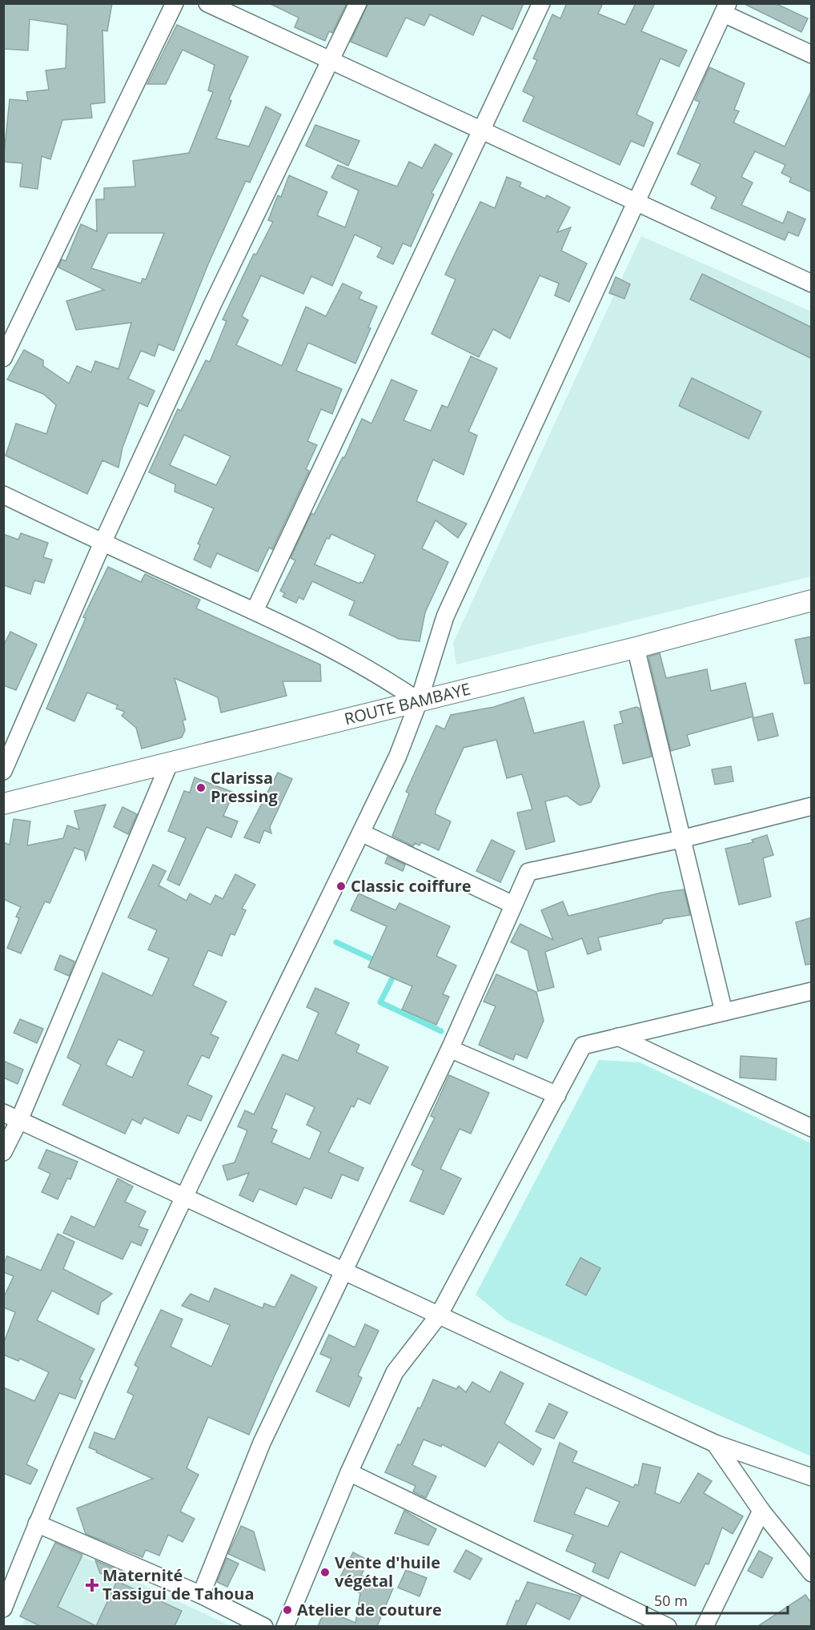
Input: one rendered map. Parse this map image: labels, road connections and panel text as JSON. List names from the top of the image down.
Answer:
{
  "streets": {
    "street": ["ROUTE BAMBAYE"]
  },
  "places": {
    "other": [
      "Clarissa Pressing",
      "Classic coiffure",
      "Vente d'huile végétal",
      "Atelier de couture"
    ],
    "health": ["Maternité Tassigui de Tahoua"]
  },
  "scale_bar": "50 m"
}
